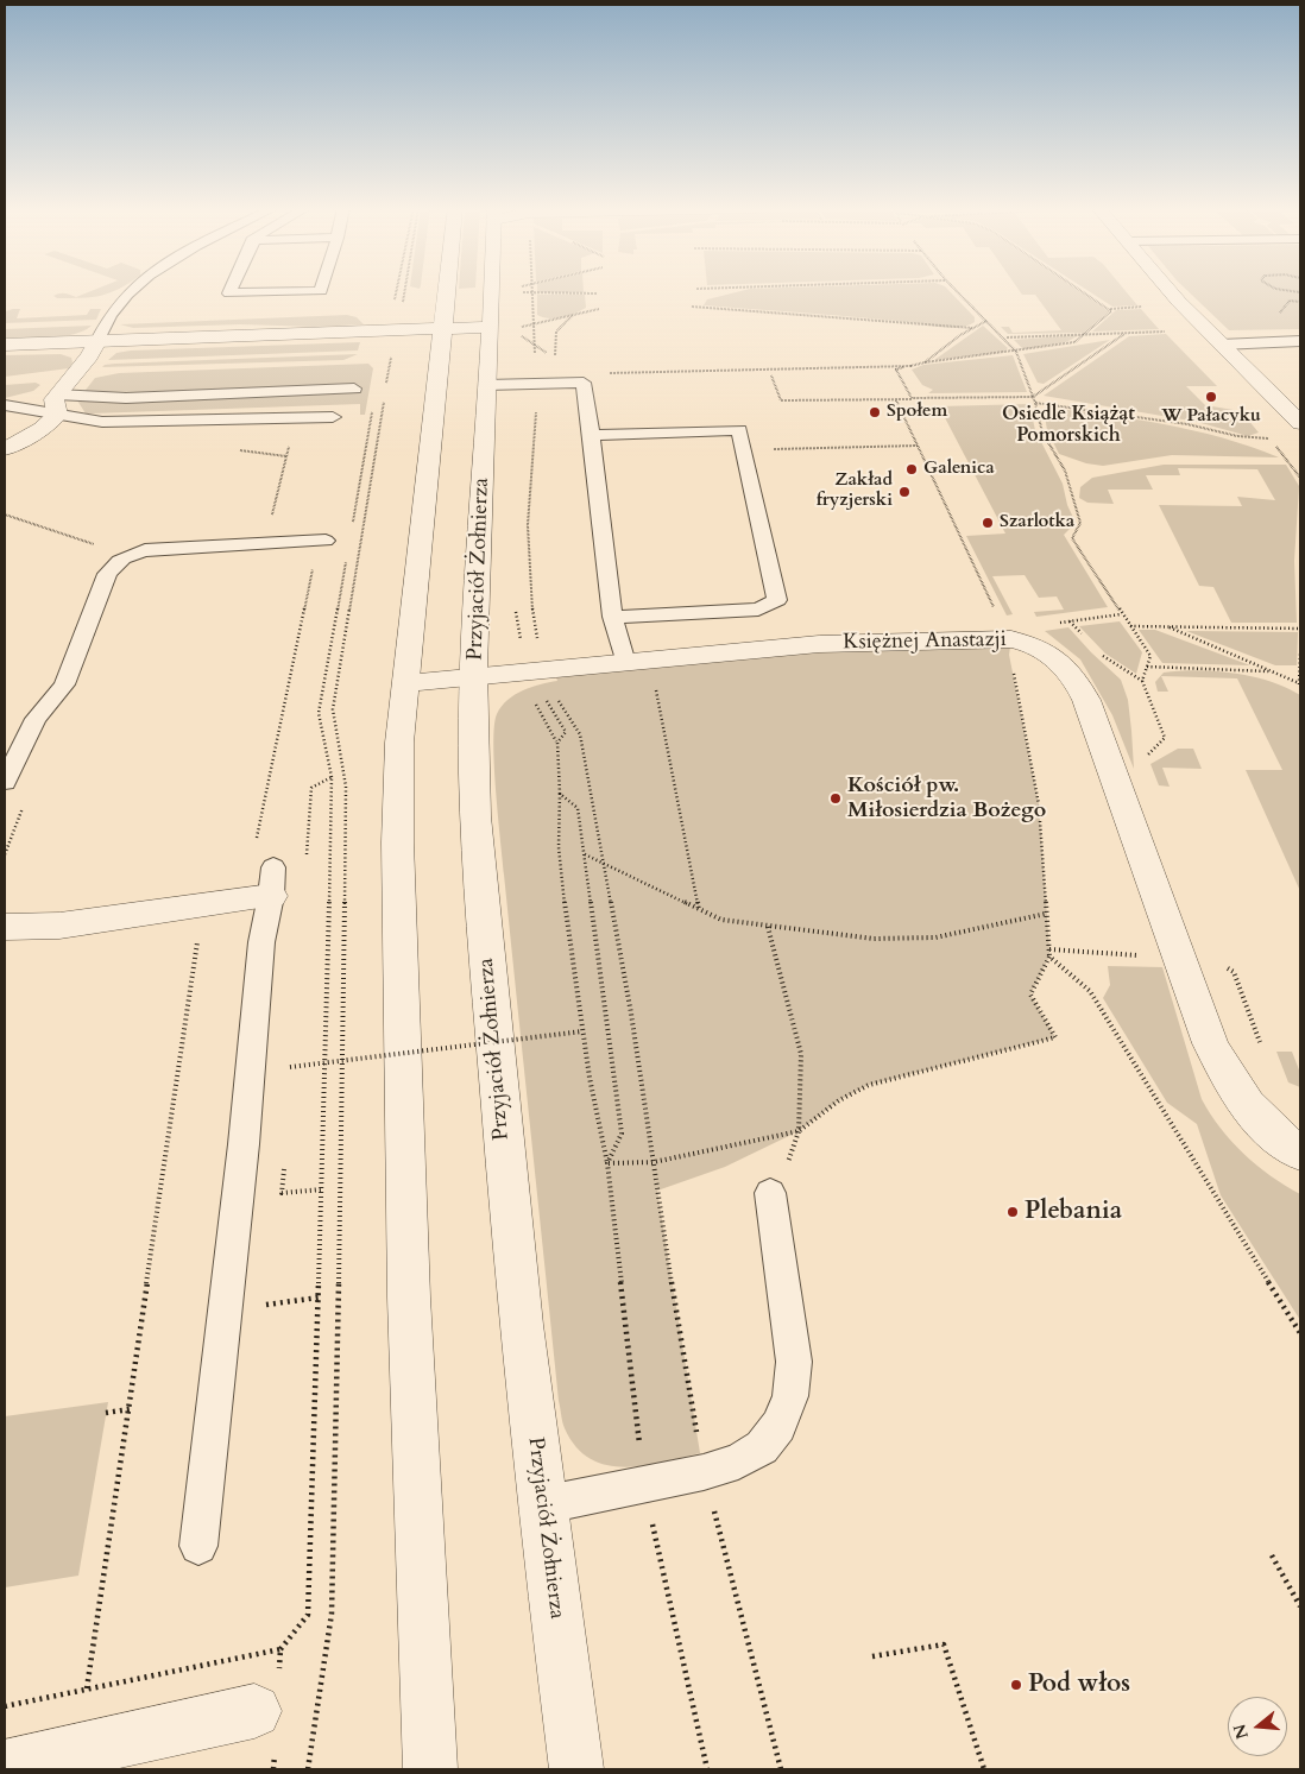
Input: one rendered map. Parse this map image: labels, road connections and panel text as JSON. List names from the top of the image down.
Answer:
{
  "streets": {
    "street": ["Przyjaciół Żołnierza", "Księżnej Anastazji"]
  },
  "crossings": [
    ["Przyjaciół Żołnierza", "Księżnej Anastazji"]
  ],
  "districts": ["Osiedle Książąt Pomorskich"],
  "places": [
    "W Pałacyku",
    "Społem",
    "Galenica",
    "Zakład fryzjerski",
    "Szarlotka",
    "Kościół pw. Miłosierdzia Bożego",
    "Plebania",
    "Pod włos"
  ],
  "north": "left"
}
